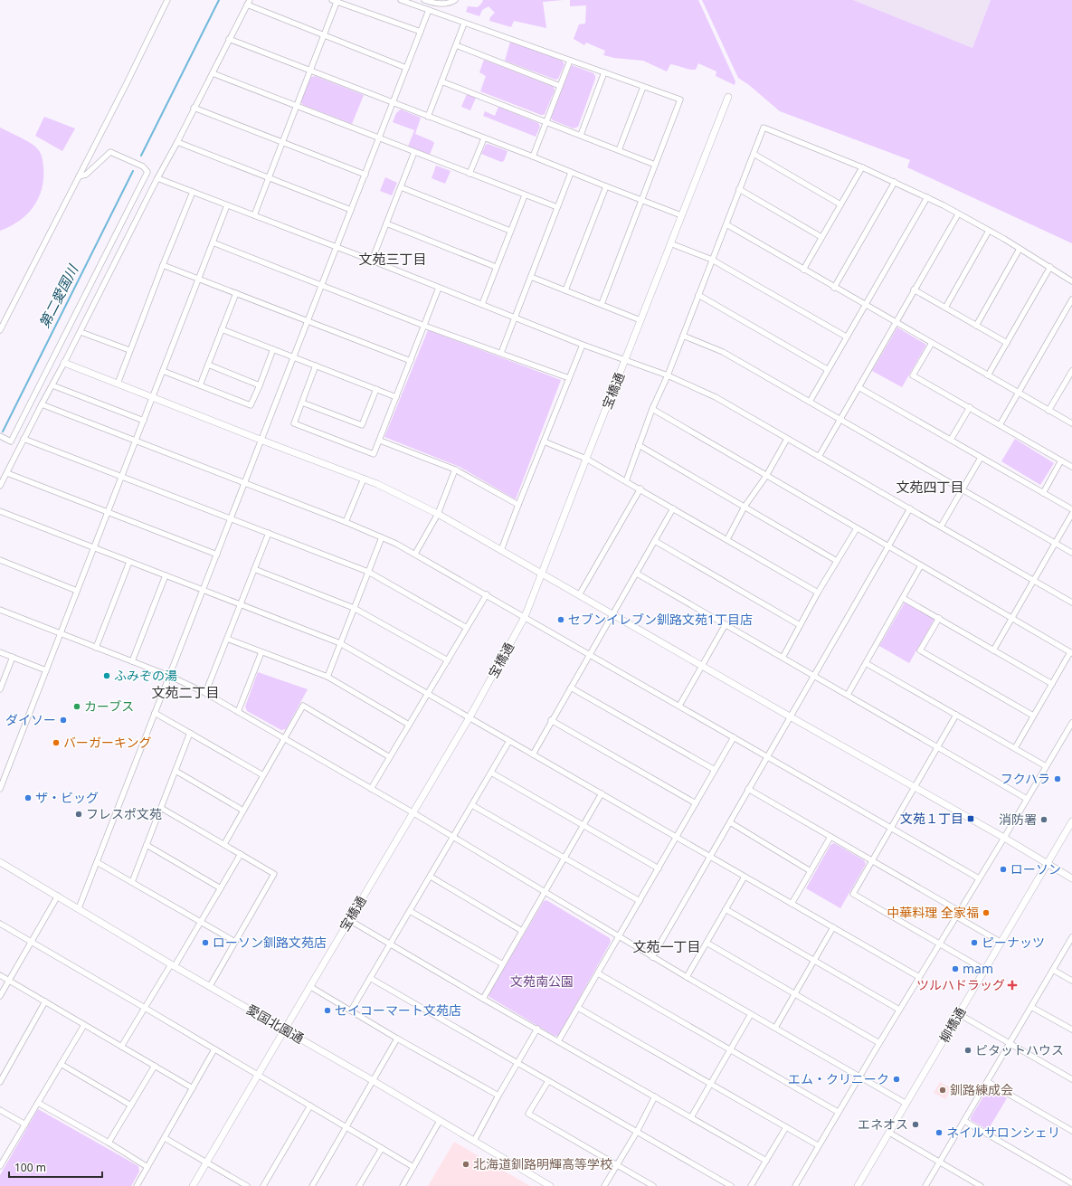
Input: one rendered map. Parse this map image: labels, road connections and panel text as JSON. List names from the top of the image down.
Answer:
{
  "streets": {
    "street": ["宝橋通", "愛国北園通", "柳橋通"]
  },
  "crossings": [
    ["宝橋通", "愛国北園通"]
  ],
  "districts": [
    "文苑三丁目",
    "文苑四丁目",
    "文苑二丁目",
    "文苑一丁目"
  ],
  "water": ["第二愛国川"],
  "parks": ["文苑南公園"],
  "places": {
    "other": [
      "セブンイレブン釧路文苑1丁目店",
      "ふみぞの湯",
      "カーブス",
      "ダイソー",
      "バーガーキング",
      "フクハラ",
      "ザ・ビッグ",
      "フレスポ文苑",
      "消防署",
      "ローソン",
      "中華料理 全家福",
      "ローソン釧路文苑店",
      "ピーナッツ",
      "mam",
      "セイコーマート文苑店",
      "ピタットハウス",
      "エム・クリニーク",
      "釧路練成会",
      "エネオス",
      "ネイルサロンシェリ",
      "北海道釧路明輝高等学校"
    ],
    "transit": ["文苑１丁目"],
    "health": ["ツルハドラッグ"]
  },
  "scale_bar": "100 m"
}
